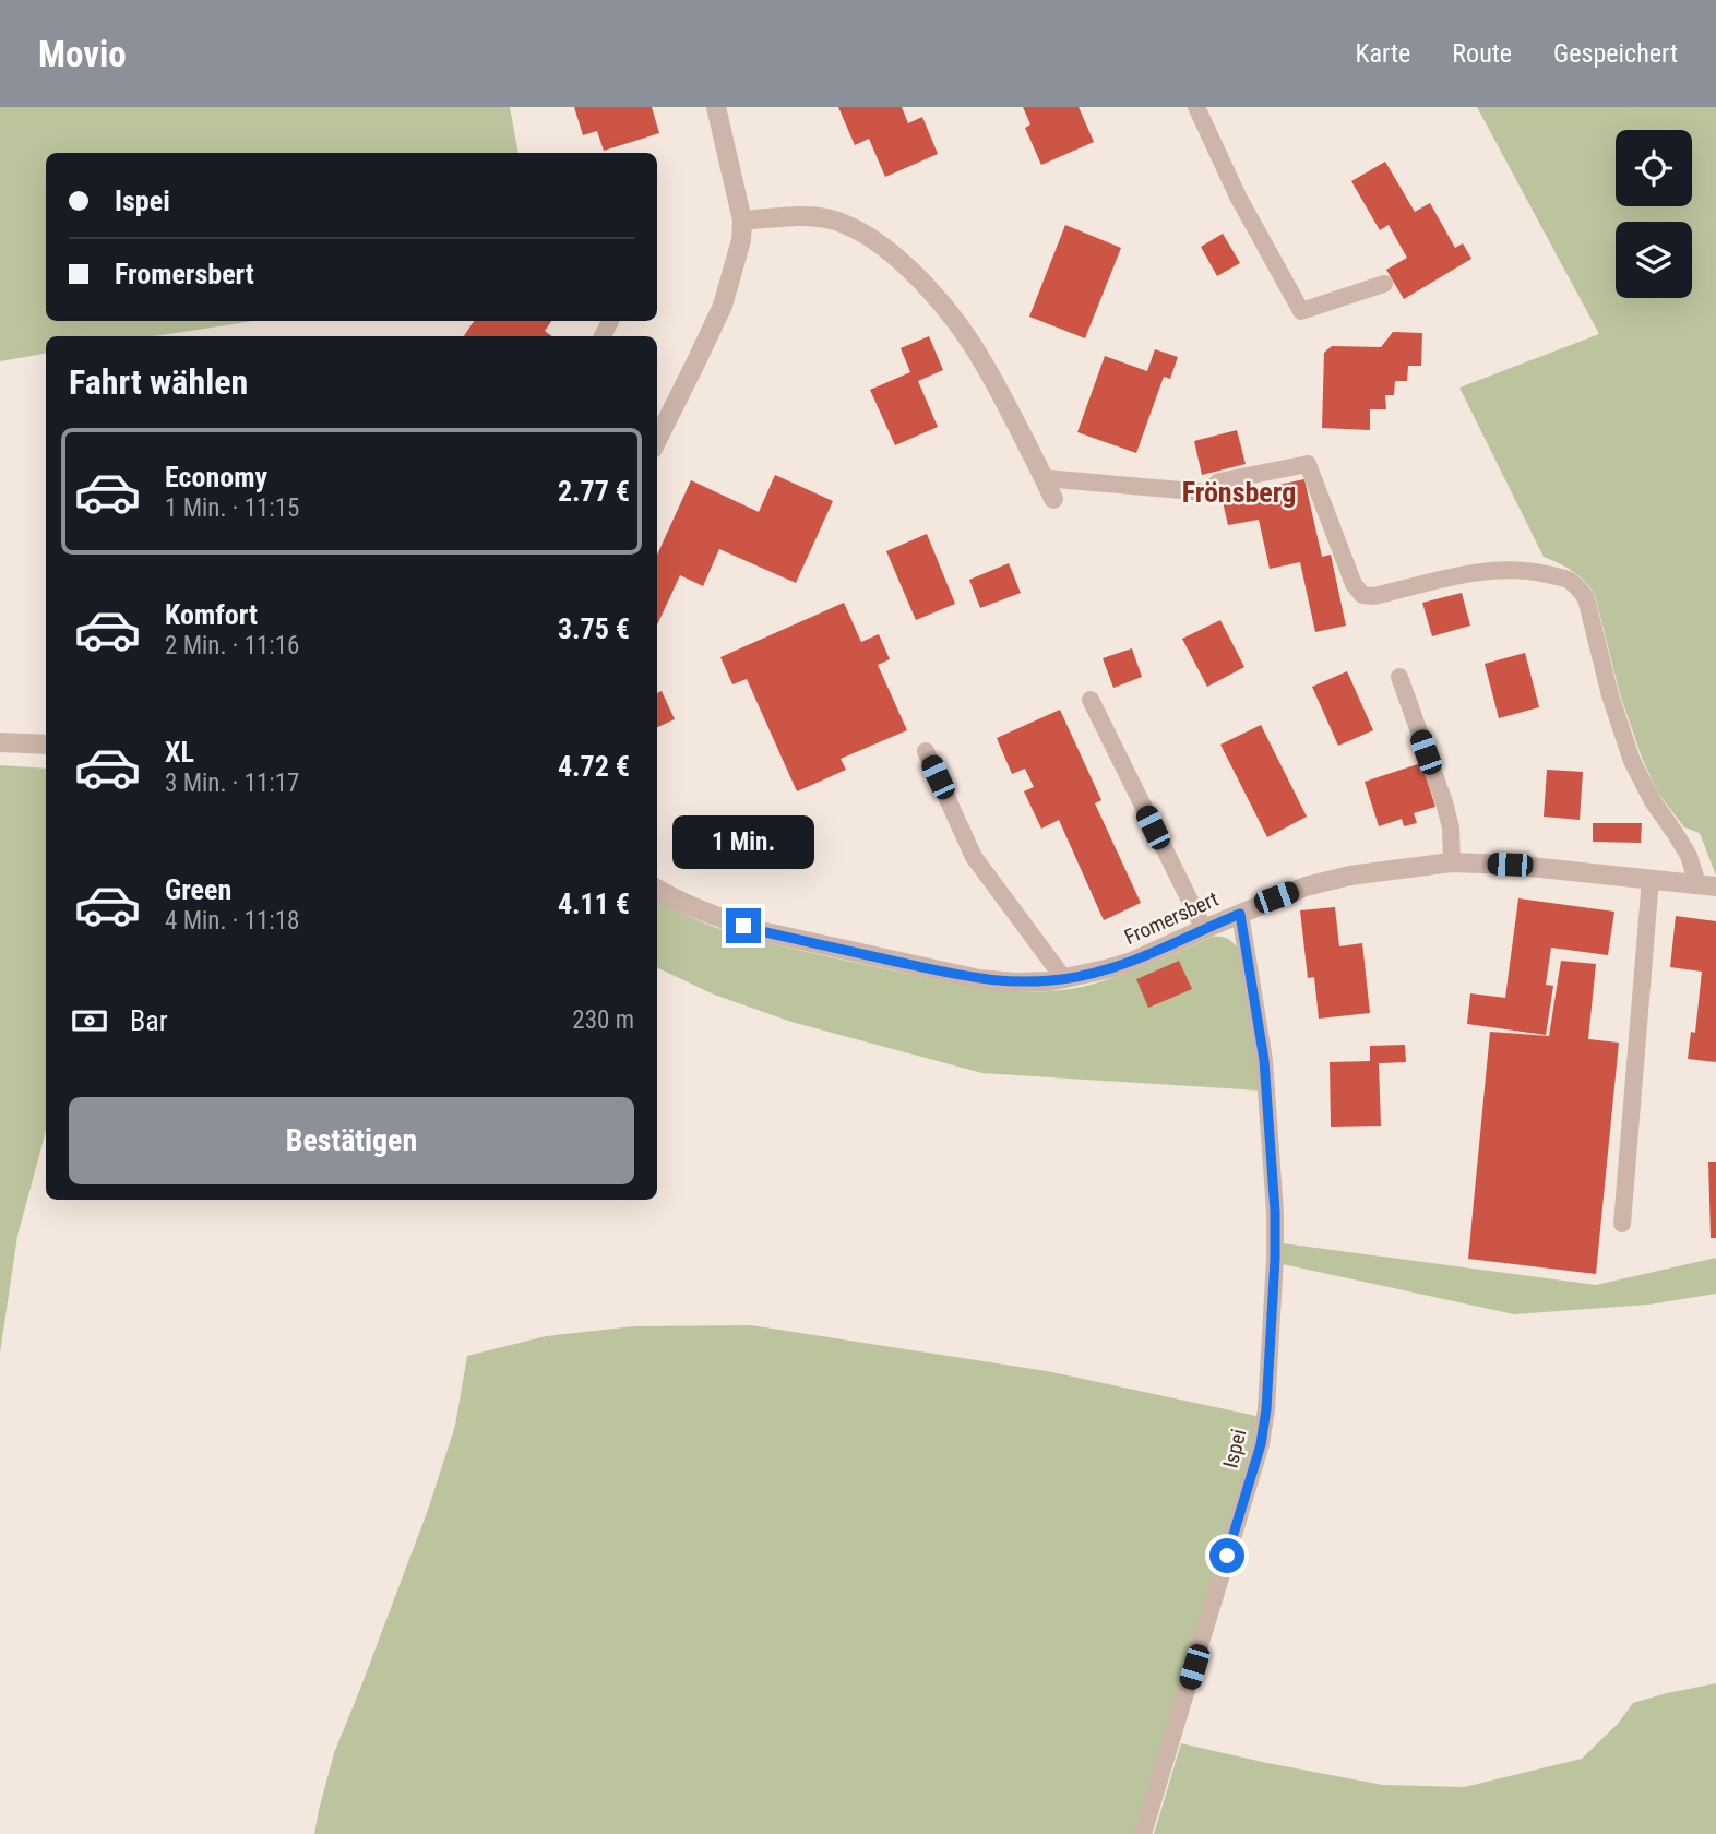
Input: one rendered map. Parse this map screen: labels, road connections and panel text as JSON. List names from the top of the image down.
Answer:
{
  "streets": {
    "street": ["Fromersbert"],
    "lane": ["Ispei"]
  },
  "crossings": [
    ["Fromersbert", "Ispei"]
  ],
  "districts": ["Frönsberg"],
  "page": {
    "header": "Movio",
    "nav": ["Karte", "Route", "Gespeichert"],
    "banner": ["Ispei", "Fromersbert"],
    "heading": "Fahrt wählen",
    "list": [
      {
        "name": "Economy",
        "note": "1 Min. · 11:15",
        "value": "2.77 €"
      },
      {
        "name": "Komfort",
        "note": "2 Min. · 11:16",
        "value": "3.75 €"
      },
      {
        "name": "XL",
        "note": "3 Min. · 11:17",
        "value": "4.72 €"
      },
      {
        "name": "Green",
        "note": "4 Min. · 11:18",
        "value": "4.11 €"
      }
    ],
    "bubble": "1 Min.",
    "pay": ["Bar", "230 m"],
    "buttons": "Bestätigen"
  }
}
